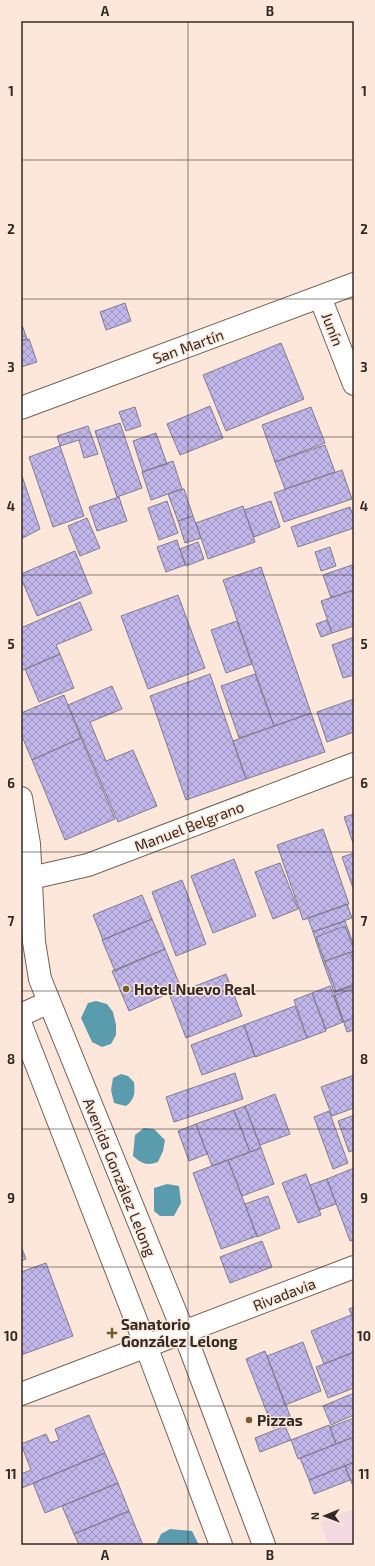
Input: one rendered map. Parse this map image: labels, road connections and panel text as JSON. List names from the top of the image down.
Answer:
{
  "streets": {
    "main road": [
      "Junín",
      "San Martín",
      "Manuel Belgrano",
      "Avenida González Lelong",
      "Rivadavia"
    ]
  },
  "crossings": [
    ["Junín", "San Martín"],
    ["Manuel Belgrano", "Avenida González Lelong"],
    ["Avenida González Lelong", "Rivadavia"]
  ],
  "places": {
    "other": ["Hotel Nuevo Real", "Pizzas"],
    "health": ["Sanatorio González Lelong"]
  },
  "north": "left",
  "grid": {
    "columns": ["A", "B"],
    "rows": [
      "1",
      "2",
      "3",
      "4",
      "5",
      "6",
      "7",
      "8",
      "9",
      "10",
      "11"
    ]
  }
}
